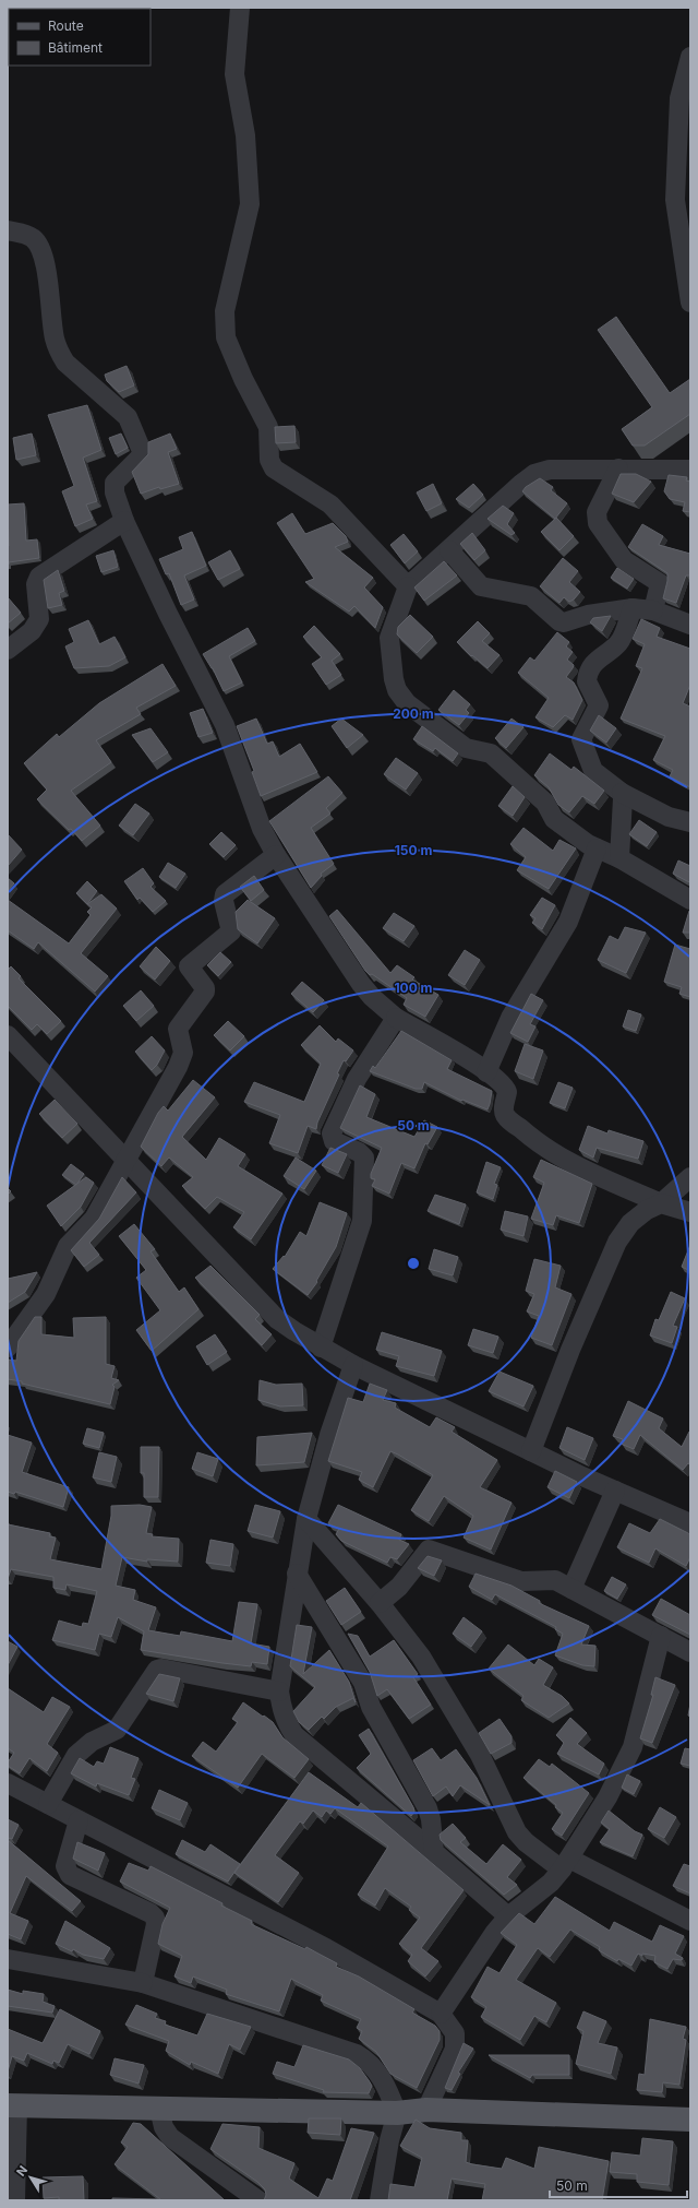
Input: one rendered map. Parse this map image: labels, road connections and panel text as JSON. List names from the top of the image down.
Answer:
{
  "legend": ["Route", "Bâtiment"],
  "scale_bar": "50 m",
  "north": "top left",
  "rings": [
    "200 m",
    "150 m",
    "100 m",
    "50 m"
  ]
}
